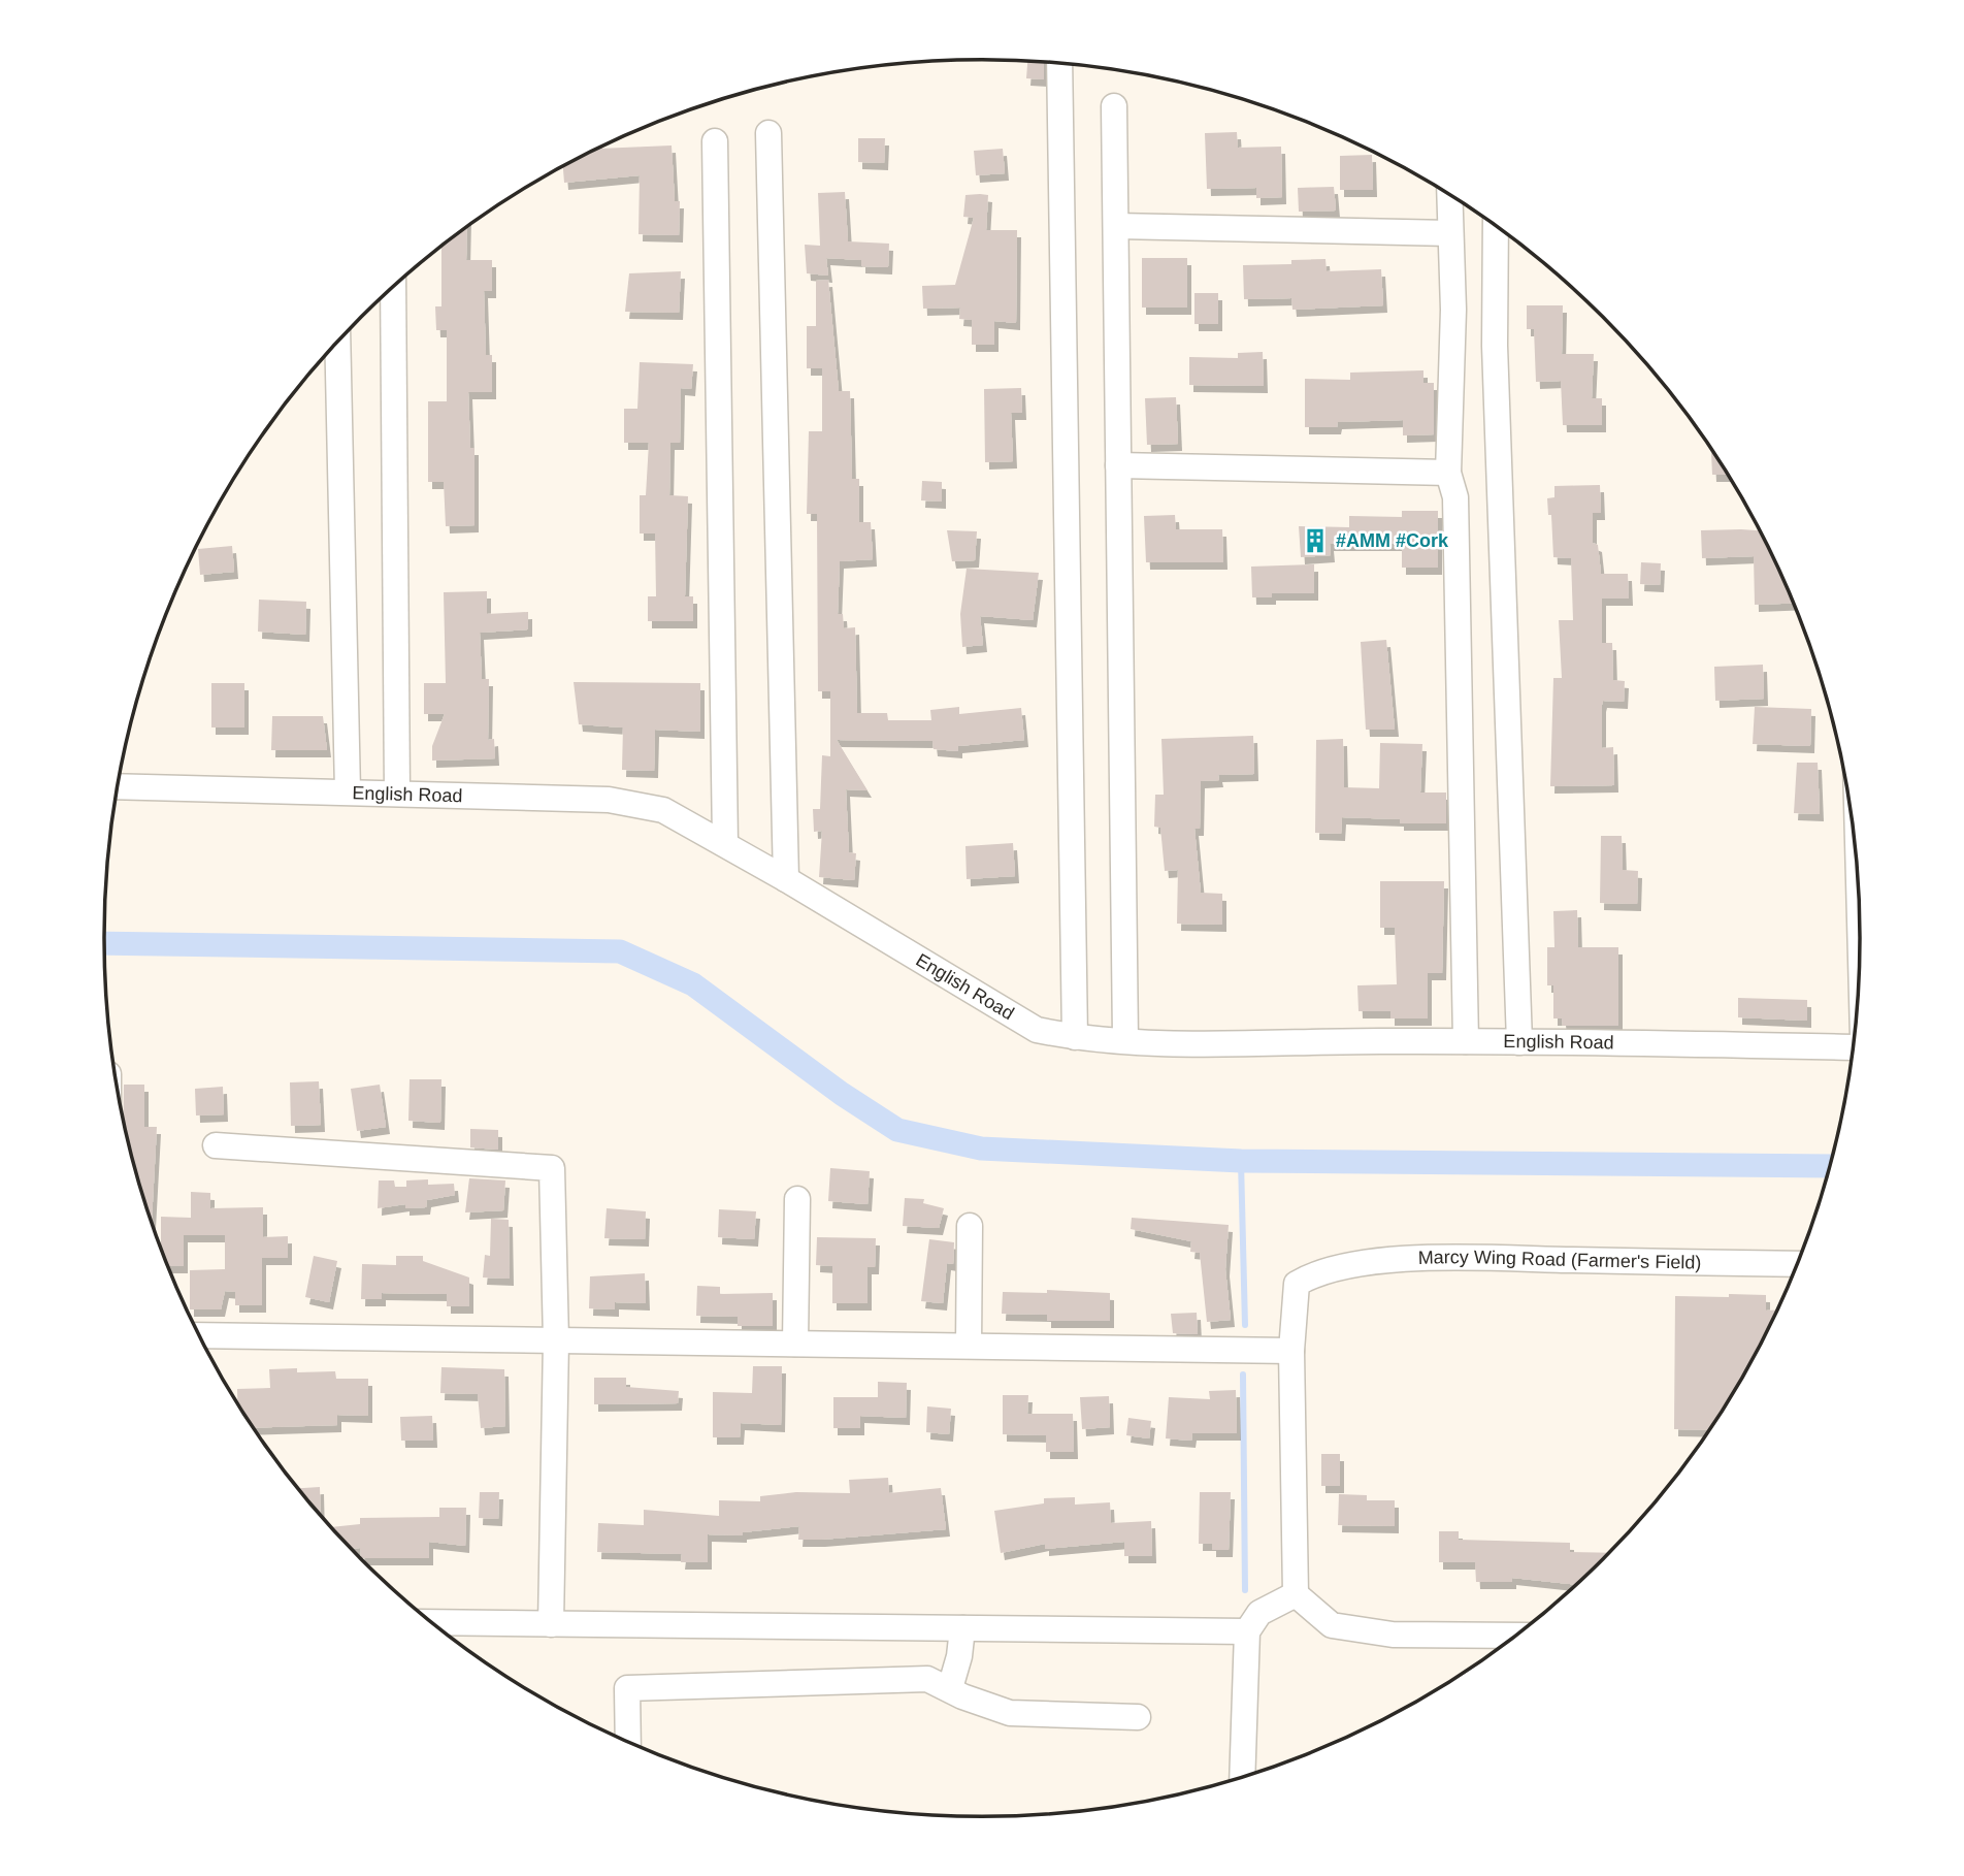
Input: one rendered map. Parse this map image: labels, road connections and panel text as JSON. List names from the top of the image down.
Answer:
{
  "streets": {
    "street": ["English Road", "Marcy Wing Road (Farmer's Field)"]
  },
  "places": {
    "building": ["#AMM #Cork"]
  }
}
